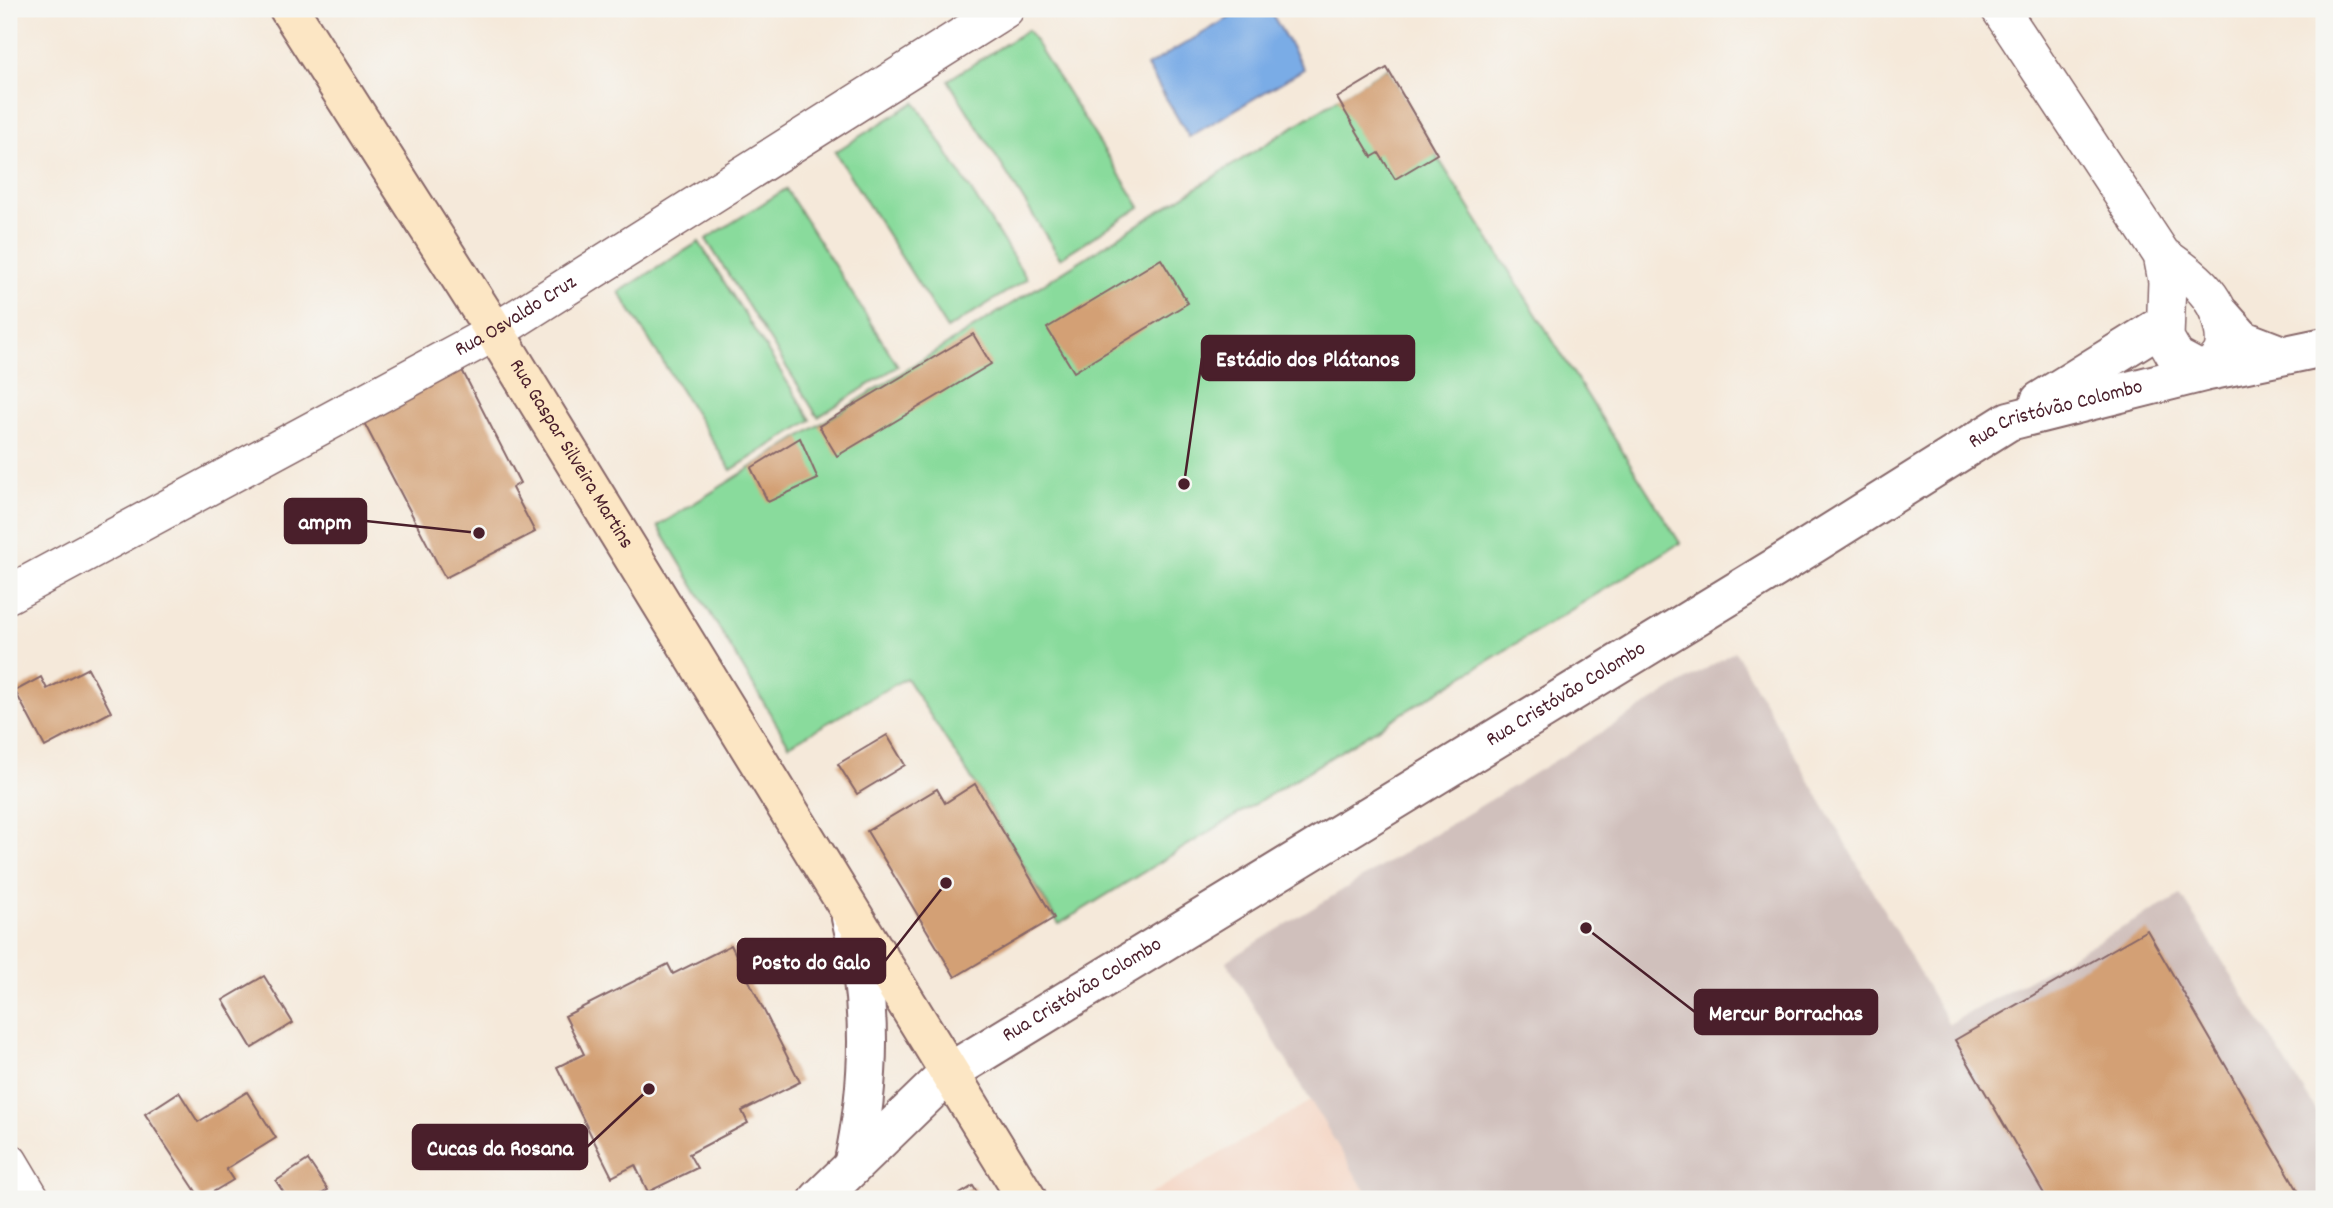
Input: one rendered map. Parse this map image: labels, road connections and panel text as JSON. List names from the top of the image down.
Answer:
{
  "streets": {
    "main road": ["Rua Gaspar Silveira Martins"],
    "street": ["Rua Osvaldo Cruz", "Rua Cristóvão Colombo"]
  },
  "crossings": [
    ["Rua Osvaldo Cruz", "Rua Gaspar Silveira Martins"],
    ["Rua Cristóvão Colombo", "Rua Gaspar Silveira Martins"]
  ],
  "places": [
    "Estádio dos Plátanos",
    "ampm",
    "Posto do Galo",
    "Mercur Borrachas",
    "Cucas da Rosana"
  ]
}
